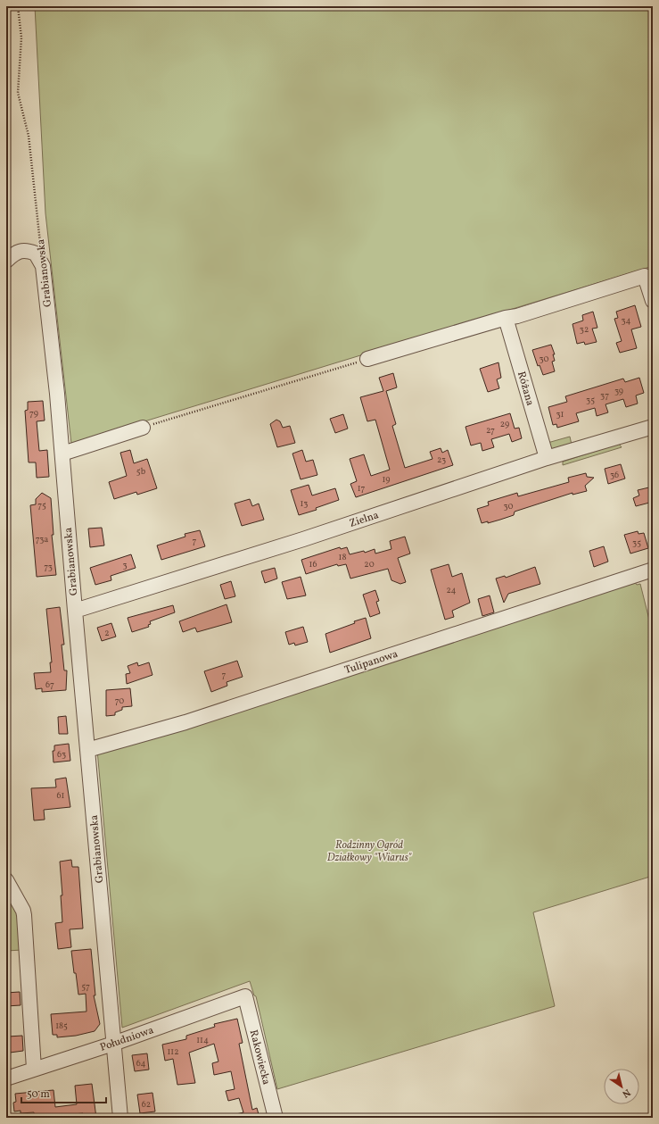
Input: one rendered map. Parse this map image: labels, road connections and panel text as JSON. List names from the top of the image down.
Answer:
{
  "streets": {
    "street": [
      "Grabianowska",
      "Różana",
      "Zielna",
      "Tulipanowa",
      "Południowa",
      "Rakowiecka"
    ]
  },
  "crossings": [
    ["Grabianowska", "Zielna"],
    ["Grabianowska", "Tulipanowa"],
    ["Grabianowska", "Południowa"],
    ["Różana", "Zielna"],
    ["Południowa", "Rakowiecka"]
  ],
  "parks": ["Rodzinny Ogród Działkowy \"Wiarus\""],
  "house_numbers": [
    "34",
    "32",
    "30",
    "39",
    "37",
    "35",
    "79",
    "31",
    "29",
    "27",
    "23",
    "5b",
    "36",
    "19",
    "17",
    "13",
    "75",
    "30",
    "73a",
    "7",
    "35",
    "18",
    "16",
    "20",
    "3",
    "73",
    "24",
    "2",
    "7",
    "67",
    "70",
    "63",
    "61",
    "57",
    "185",
    "114",
    "112",
    "64",
    "62"
  ],
  "scale_bar": "50 m",
  "north": "bottom right"
}
